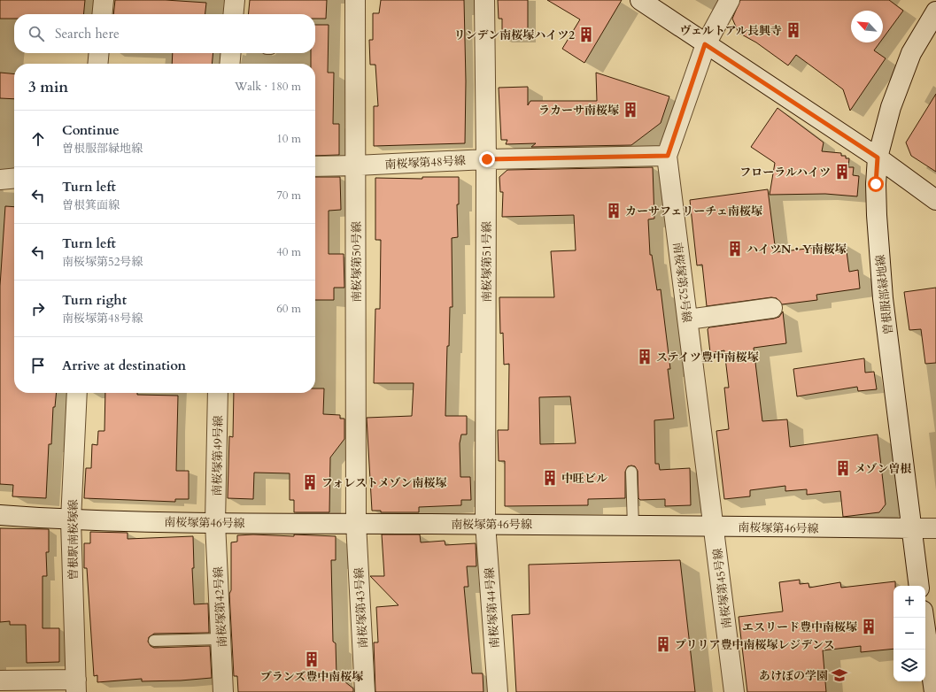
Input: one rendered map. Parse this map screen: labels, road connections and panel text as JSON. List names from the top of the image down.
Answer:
{
  "streets": {
    "street": [
      "南桜塚第48号線",
      "南桜塚第50号線",
      "南桜塚第51号線",
      "南桜塚第52号線",
      "曽根服部緑地線",
      "南桜塚第49号線",
      "南桜塚第46号線",
      "曽根駅南桜塚線",
      "南桜塚第45号線",
      "南桜塚第42号線",
      "南桜塚第43号線",
      "南桜塚第44号線"
    ]
  },
  "crossings": [
    ["南桜塚第48号線", "南桜塚第50号線"],
    ["南桜塚第48号線", "南桜塚第51号線"],
    ["南桜塚第48号線", "南桜塚第52号線"],
    ["南桜塚第50号線", "南桜塚第46号線"],
    ["南桜塚第50号線", "南桜塚第43号線"],
    ["南桜塚第51号線", "南桜塚第46号線"],
    ["南桜塚第51号線", "南桜塚第44号線"],
    ["南桜塚第52号線", "南桜塚第46号線"],
    ["南桜塚第52号線", "南桜塚第45号線"],
    ["曽根服部緑地線", "南桜塚第46号線"],
    ["南桜塚第49号線", "南桜塚第46号線"],
    ["南桜塚第49号線", "南桜塚第42号線"],
    ["南桜塚第46号線", "曽根駅南桜塚線"],
    ["南桜塚第46号線", "南桜塚第45号線"],
    ["南桜塚第46号線", "南桜塚第42号線"],
    ["南桜塚第46号線", "南桜塚第43号線"],
    ["南桜塚第46号線", "南桜塚第44号線"]
  ],
  "places": {
    "building": [
      "ヴェルトアル長興寺",
      "リンデン南桜塚ハイツ2",
      "ラカーサ南桜塚",
      "フローラルハイツ",
      "カーサフェリーチェ南桜塚",
      "ハイツN・Y南桜塚",
      "ステイツ豊中南桜塚",
      "メゾン曽根",
      "中旺ビル",
      "フォレストメゾン南桜塚",
      "エスリード豊中南桜塚",
      "プリリア豊中南桜塚レジデンス",
      "ブランズ豊中南桜塚"
    ],
    "school or university": ["あけぼの学園"]
  },
  "north": "top left",
  "page": {
    "search": "Search here",
    "heading": ["3 min", "Walk · 180 m"],
    "list": [
      ["Continue", "曽根服部緑地線", "10 m"],
      ["Turn left", "曽根箕面線", "70 m"],
      ["Turn left", "南桜塚第52号線", "40 m"],
      ["Turn right", "南桜塚第48号線", "60 m"],
      "Arrive at destination"
    ],
    "map_buttons": ["+", "−"]
  }
}
